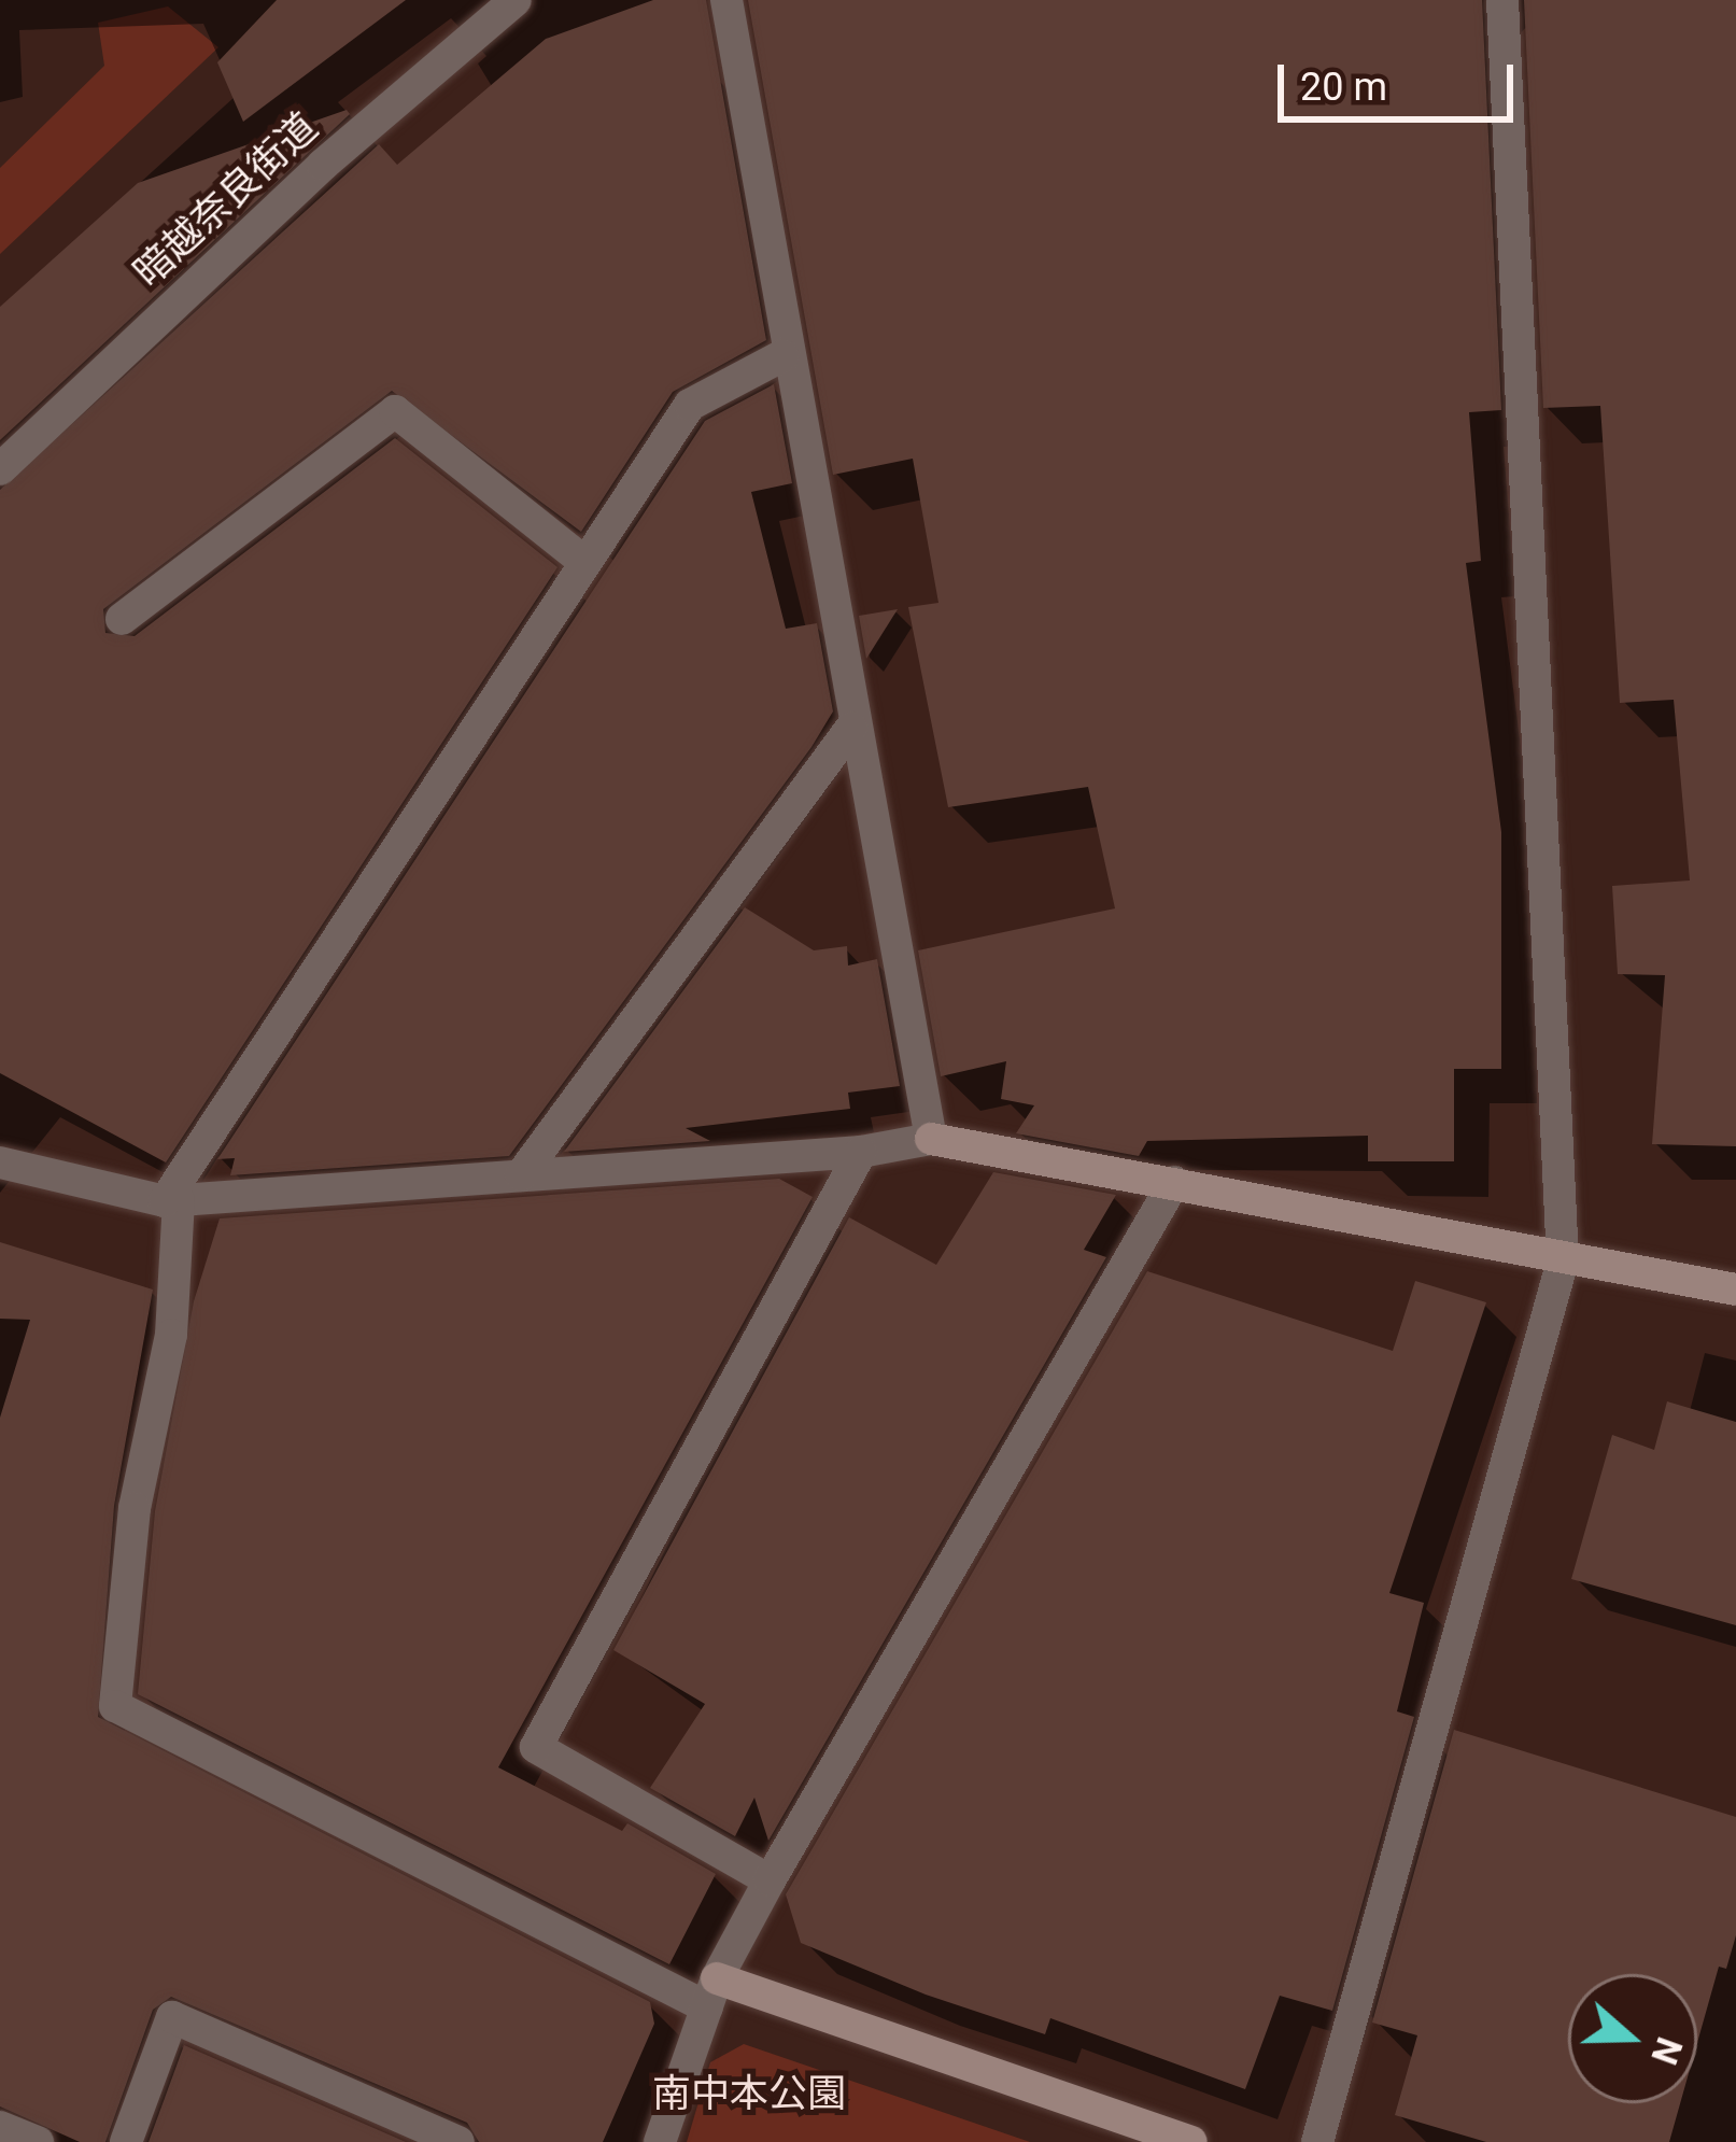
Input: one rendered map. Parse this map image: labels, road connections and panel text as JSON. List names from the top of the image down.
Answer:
{
  "streets": {
    "street": ["暗越奈良街道"]
  },
  "parks": ["南中本公園"],
  "scale_bar": "20 m",
  "north": "right"
}
